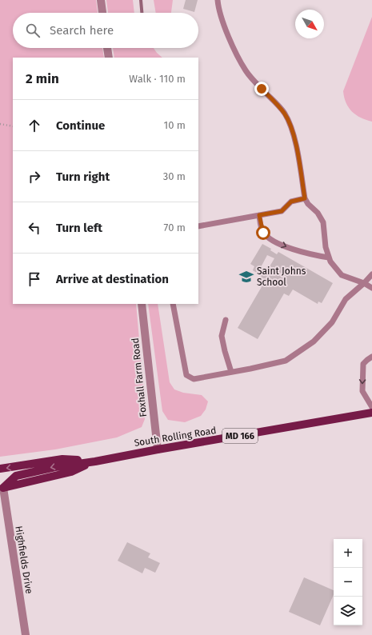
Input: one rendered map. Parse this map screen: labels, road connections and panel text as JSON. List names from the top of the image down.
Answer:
{
  "streets": {
    "main road": ["MD 166", "South Rolling Road"],
    "street": ["Foxhall Farm Road", "Highfields Drive"]
  },
  "crossings": [
    ["Foxhall Farm Road", "South Rolling Road"],
    ["South Rolling Road", "Highfields Drive"]
  ],
  "places": {
    "school or university": ["Saint Johns School"]
  },
  "north": "bottom right",
  "page": {
    "search": "Search here",
    "heading": ["2 min", "Walk · 110 m"],
    "list": [
      ["Continue", "10 m"],
      ["Turn right", "30 m"],
      ["Turn left", "70 m"],
      "Arrive at destination"
    ],
    "map_buttons": ["+", "−"]
  }
}
